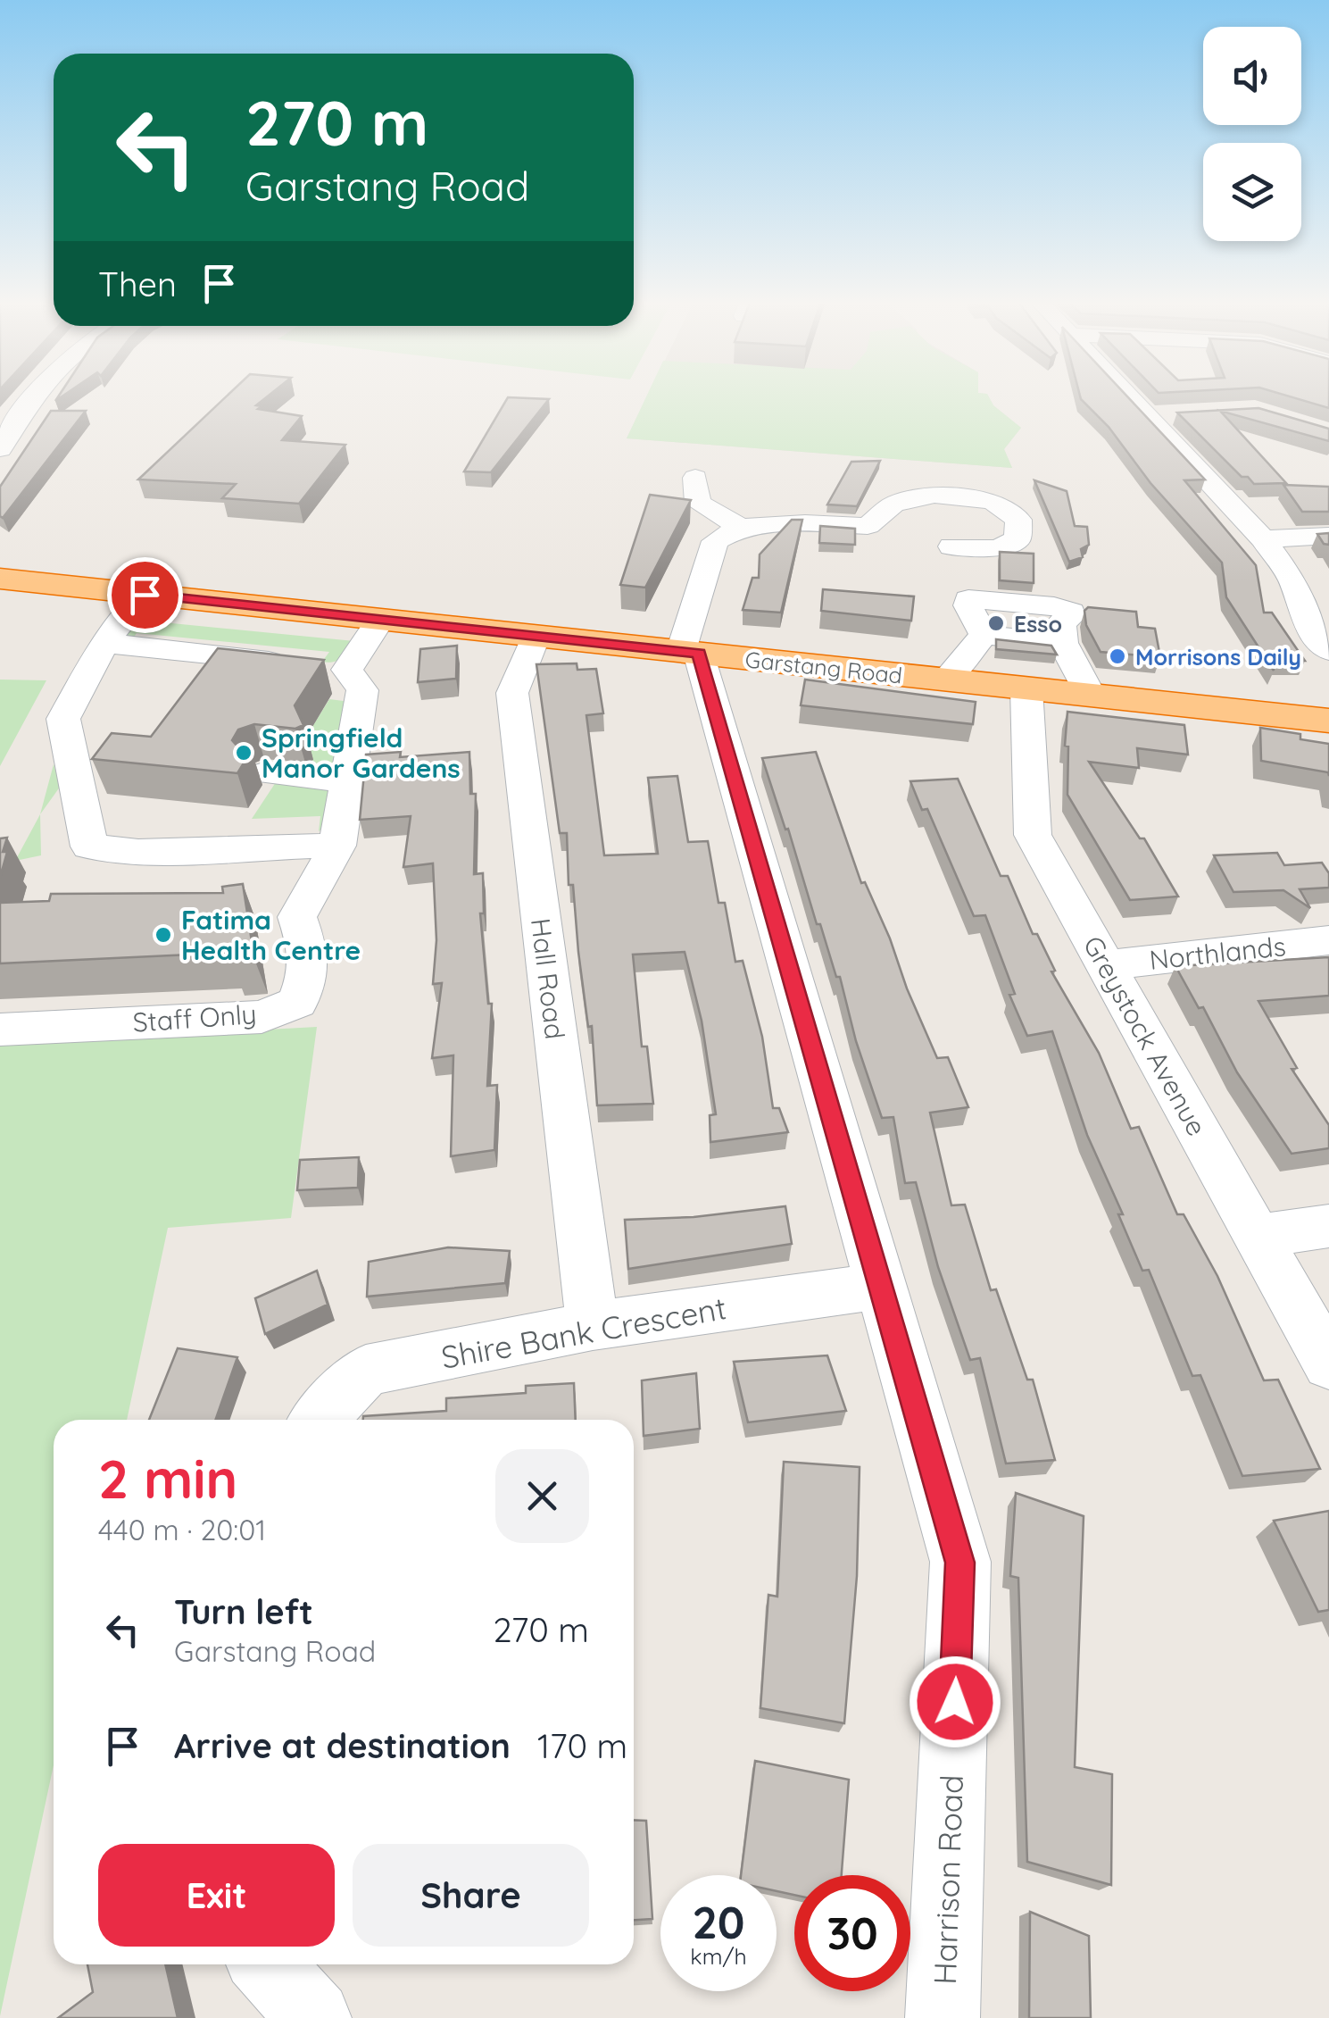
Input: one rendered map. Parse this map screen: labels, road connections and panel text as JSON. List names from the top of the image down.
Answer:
{
  "streets": {
    "highway": ["Garstang Road"],
    "street": [
      "Northlands",
      "Hall Road",
      "Staff Only",
      "Greystock Avenue",
      "Shire Bank Crescent",
      "Harrison Road"
    ]
  },
  "crossings": [
    ["Garstang Road", "Hall Road"],
    ["Garstang Road", "Greystock Avenue"],
    ["Garstang Road", "Harrison Road"],
    ["Northlands", "Greystock Avenue"],
    ["Hall Road", "Shire Bank Crescent"],
    ["Shire Bank Crescent", "Harrison Road"]
  ],
  "places": [
    "Esso",
    "Morrisons Daily",
    "Springfield Manor Gardens",
    "Fatima Health Centre"
  ],
  "page": {
    "turn": ["270 m", "Garstang Road"],
    "then": "Then",
    "heading": ["2 min", "440 m · 20:01"],
    "list": [
      {
        "name": "Turn left",
        "note": "Garstang Road",
        "value": "270 m"
      },
      {
        "name": "Arrive at destination",
        "value": "170 m"
      }
    ],
    "buttons": ["Exit", "Share"],
    "speed": "20 km/h",
    "limit": "30"
  }
}
